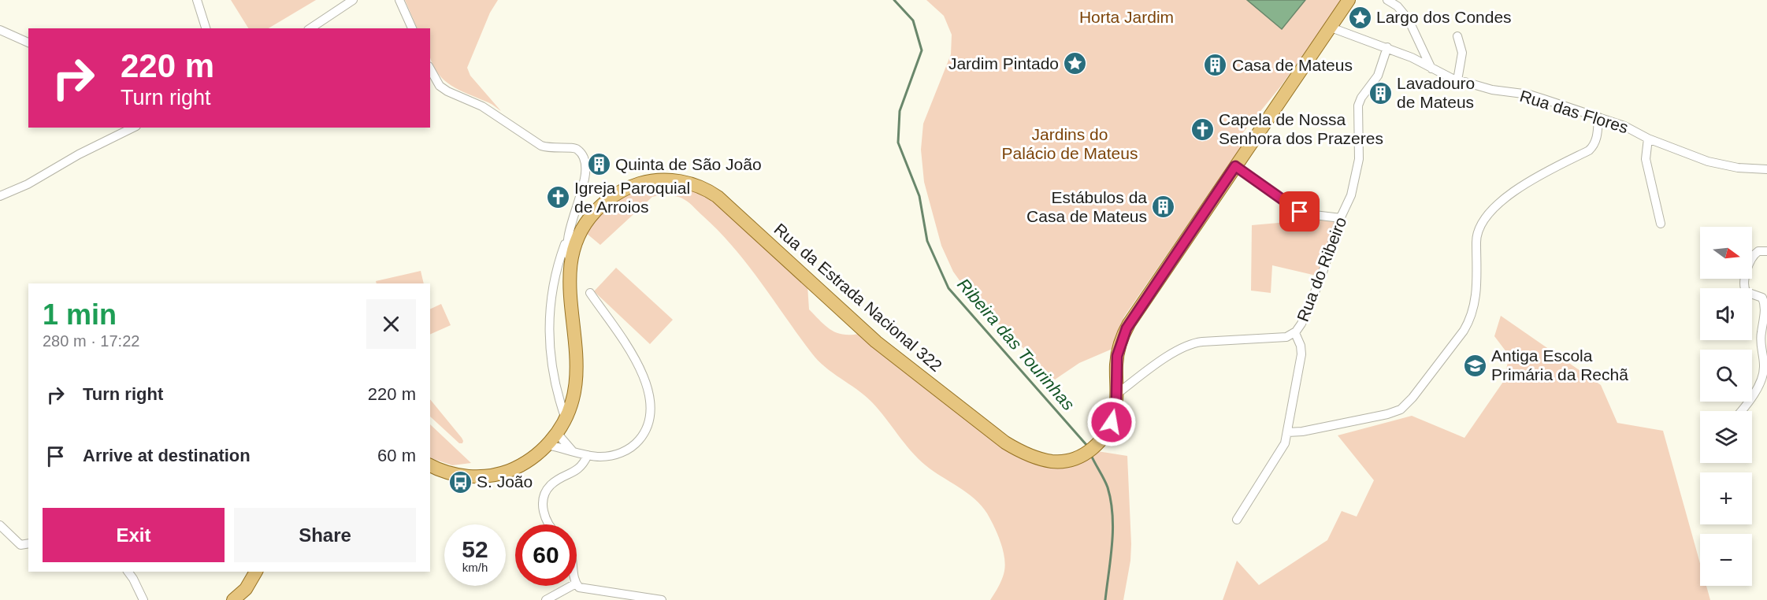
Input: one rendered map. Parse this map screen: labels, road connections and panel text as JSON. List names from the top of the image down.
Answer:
{
  "streets": {
    "main road": ["Rua da Estrada Nacional 322"],
    "street": ["Rua das Flores", "Rua do Ribeiro"]
  },
  "crossings": [
    ["Rua das Flores", "Rua do Ribeiro"],
    ["Rua das Flores", "Rua da Estrada Nacional 322"],
    ["Rua do Ribeiro", "Rua da Estrada Nacional 322"]
  ],
  "water": ["Ribeira das Tourinhas"],
  "parks": ["Horta Jardim", "Jardins do Palácio de Mateus"],
  "places": {
    "place": ["Largo dos Condes", "Jardim Pintado"],
    "building": [
      "Casa de Mateus",
      "Lavadouro de Mateus",
      "Quinta de São João",
      "Estábulos da Casa de Mateus"
    ],
    "church": ["Capela de Nossa Senhora dos Prazeres", "Igreja Paroquial de Arroios"],
    "school or university": ["Antiga Escola Primária da Rechã"],
    "bus stop": ["S. João"]
  },
  "north": "right",
  "page": {
    "turn": ["220 m", "Turn right"],
    "map_buttons": ["+", "−"],
    "heading": ["1 min", "280 m · 17:22"],
    "list": [
      {
        "name": "Turn right",
        "value": "220 m"
      },
      {
        "name": "Arrive at destination",
        "value": "60 m"
      }
    ],
    "buttons": ["Exit", "Share"],
    "speed": "52 km/h",
    "limit": "60"
  }
}
